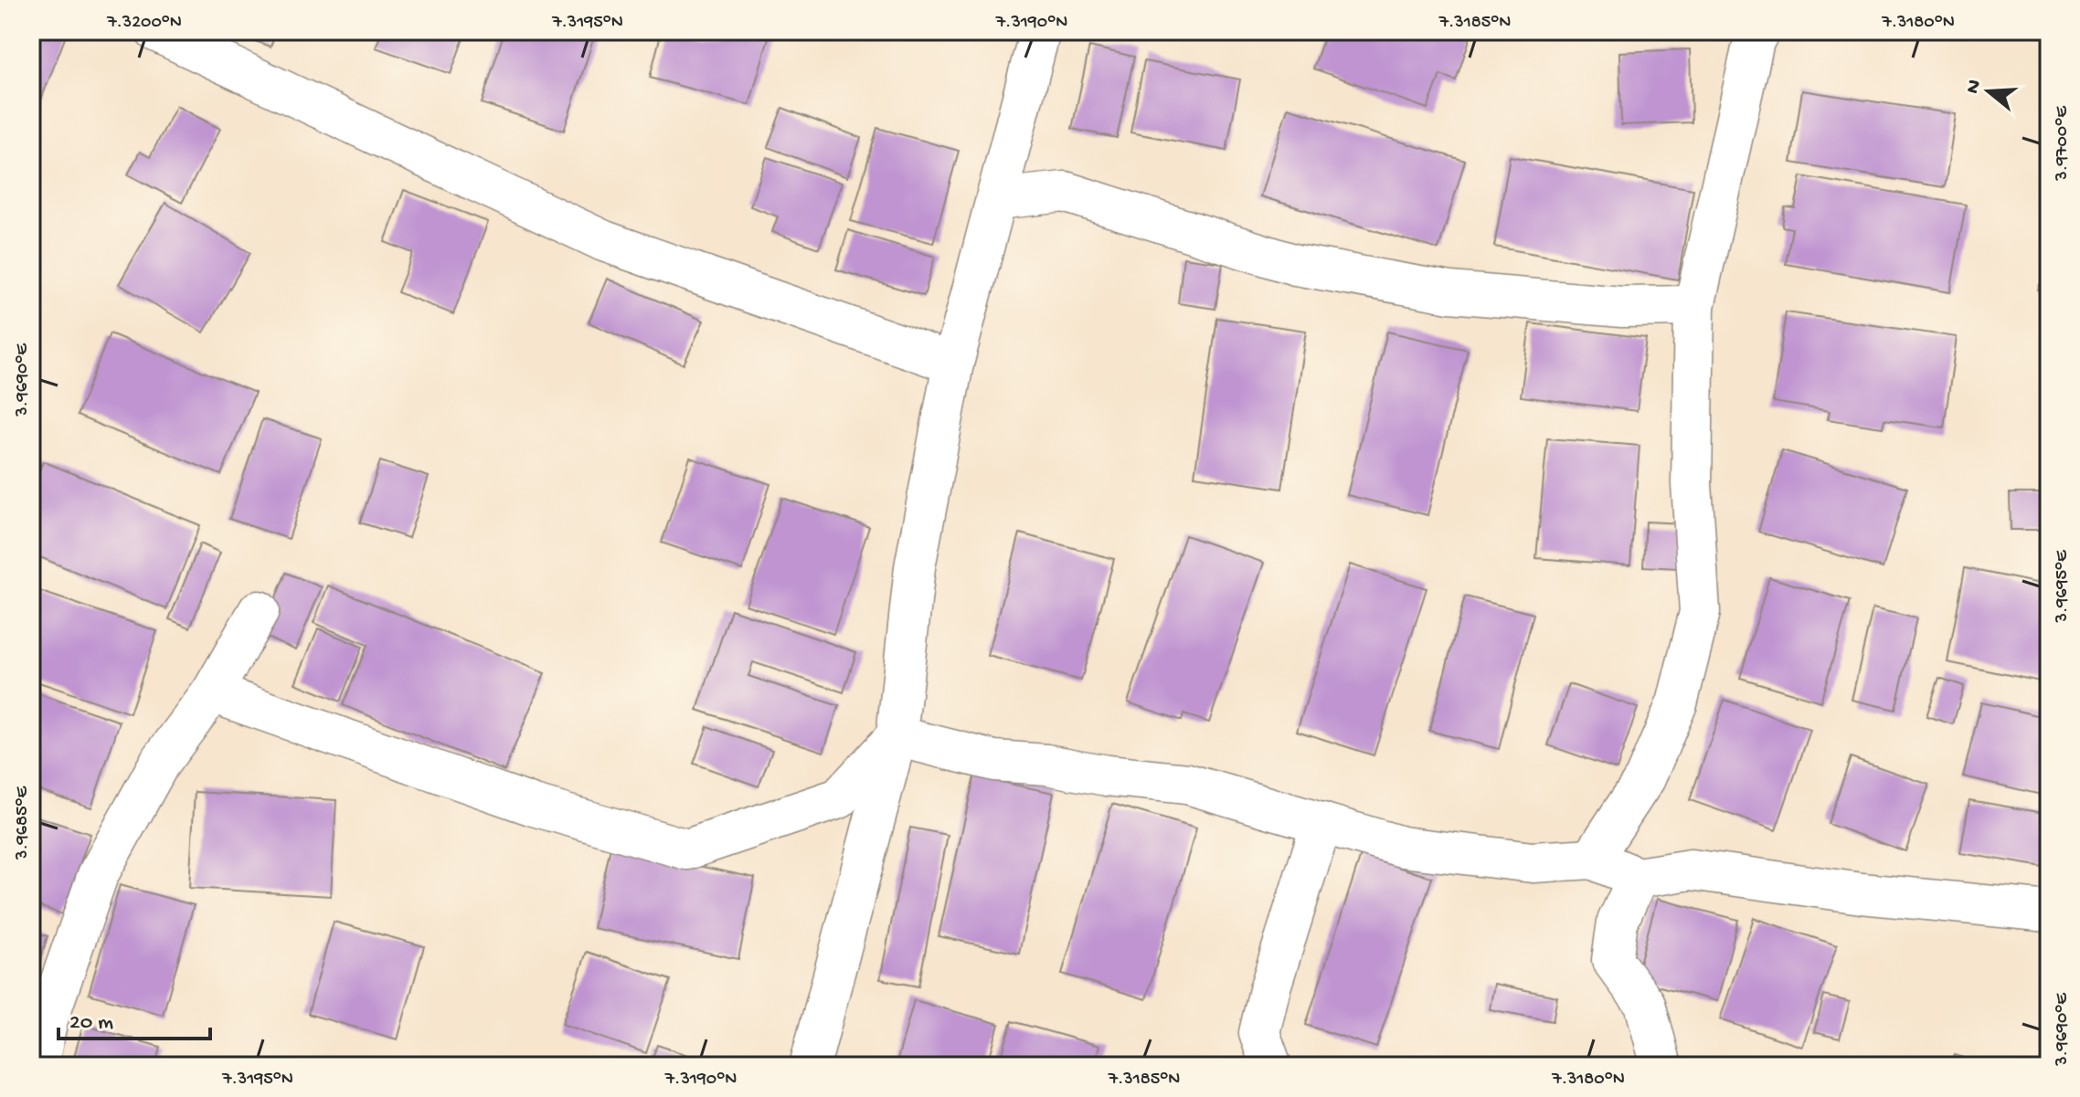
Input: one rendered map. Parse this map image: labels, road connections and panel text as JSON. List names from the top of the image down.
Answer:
{
  "scale_bar": "20 m",
  "north": "left",
  "coordinates": [
    "7.3200°N",
    "7.3195°N",
    "7.3190°N",
    "7.3185°N",
    "7.3180°N",
    "3.9700°E",
    "3.9690°E",
    "3.9695°E",
    "3.9685°E"
  ]
}
